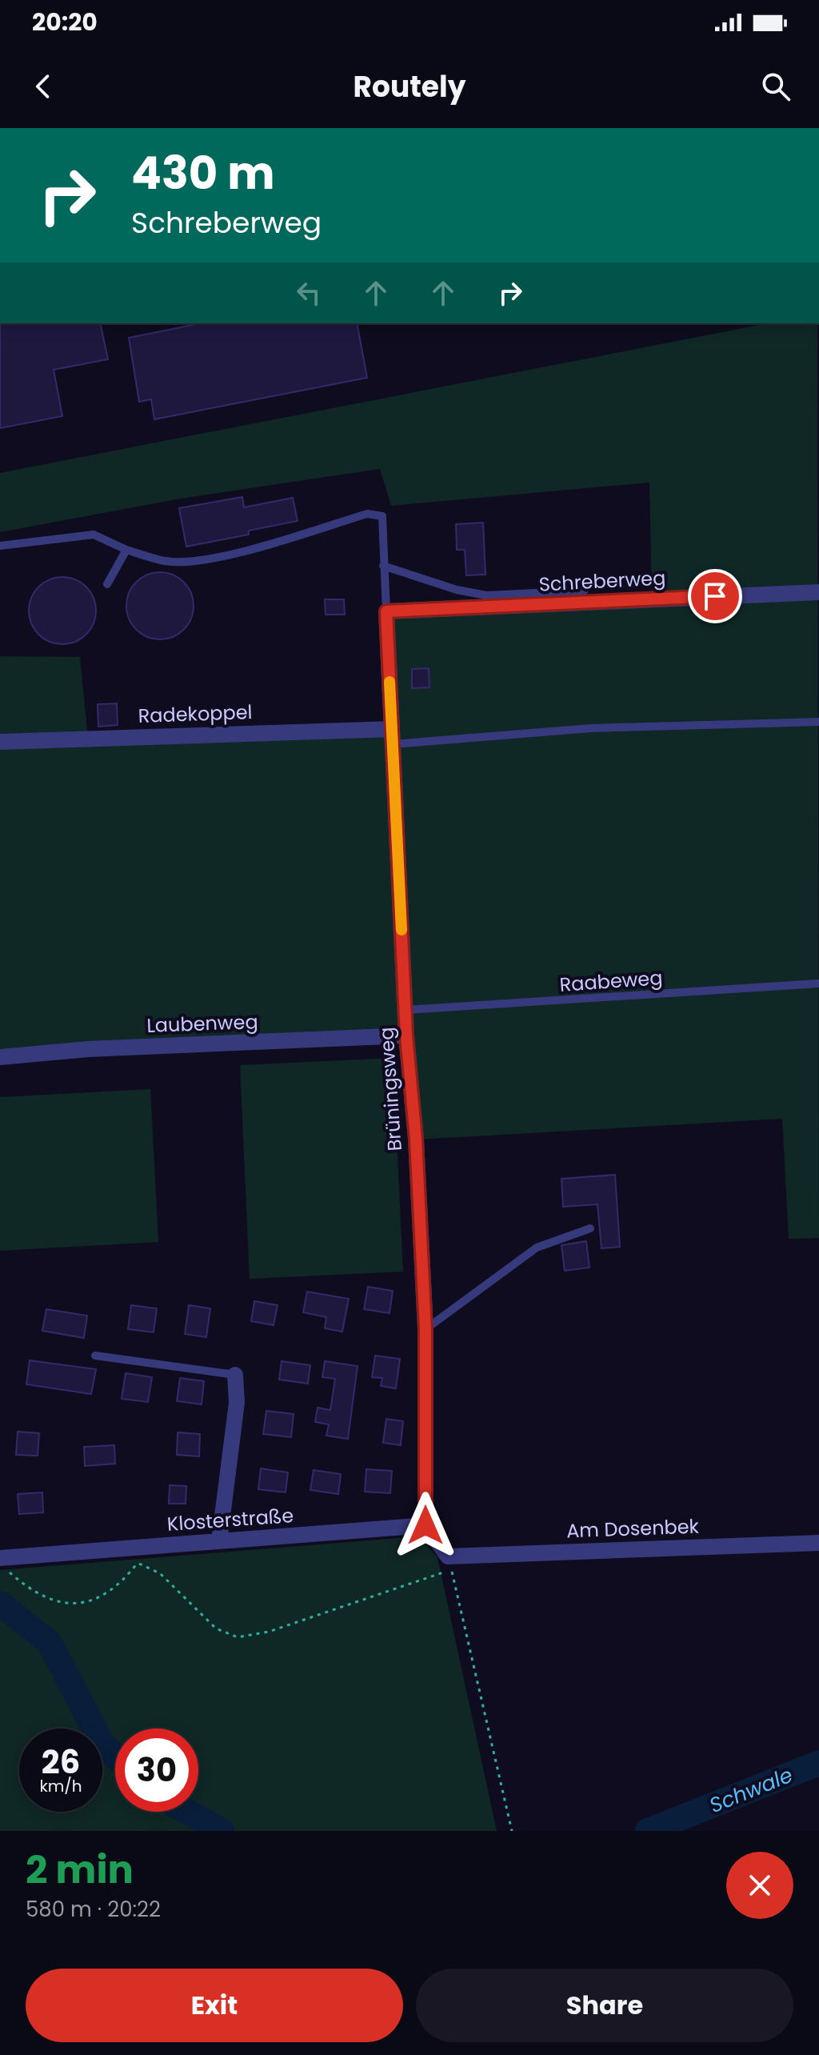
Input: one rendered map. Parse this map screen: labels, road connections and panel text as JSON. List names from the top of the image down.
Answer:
{
  "streets": {
    "street": [
      "Schreberweg",
      "Radekoppel",
      "Laubenweg",
      "Brüningsweg",
      "Klosterstraße",
      "Am Dosenbek"
    ],
    "lane": ["Raabeweg"]
  },
  "crossings": [
    ["Schreberweg", "Brüningsweg"],
    ["Radekoppel", "Brüningsweg"],
    ["Raabeweg", "Brüningsweg"],
    ["Laubenweg", "Brüningsweg"],
    ["Brüningsweg", "Klosterstraße"]
  ],
  "water": ["Schwale"],
  "page": {
    "status": "20:20",
    "header": "Routely",
    "turn": ["430 m", "Schreberweg"],
    "speed": "26 km/h",
    "limit": "30",
    "heading": ["2 min", "580 m · 20:22"],
    "buttons": ["Exit", "Share"]
  }
}
